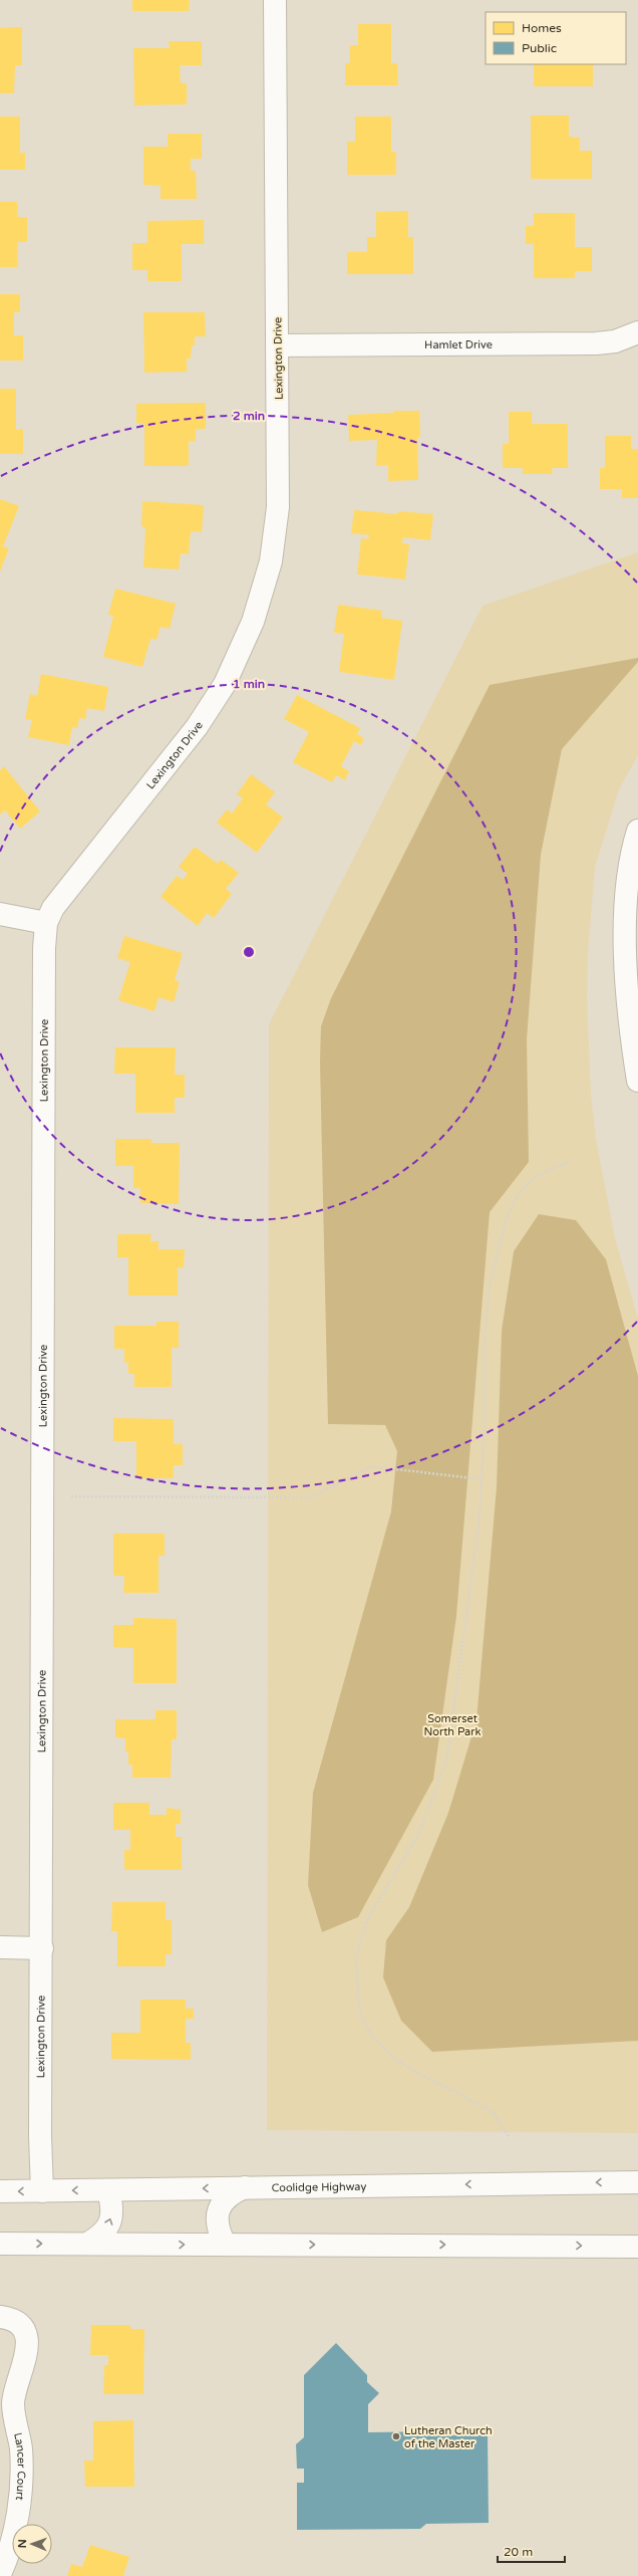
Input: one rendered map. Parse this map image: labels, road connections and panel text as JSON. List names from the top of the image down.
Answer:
{
  "streets": {
    "street": [
      "Hamlet Drive",
      "Lexington Drive",
      "Coolidge Highway",
      "Lancer Court"
    ]
  },
  "crossings": [
    ["Hamlet Drive", "Lexington Drive"],
    ["Lexington Drive", "Coolidge Highway"]
  ],
  "parks": ["Somerset North Park"],
  "places": ["Lutheran Church of the Master"],
  "legend": ["Homes", "Public"],
  "scale_bar": "20 m",
  "north": "left",
  "rings": ["2 min", "1 min"]
}
